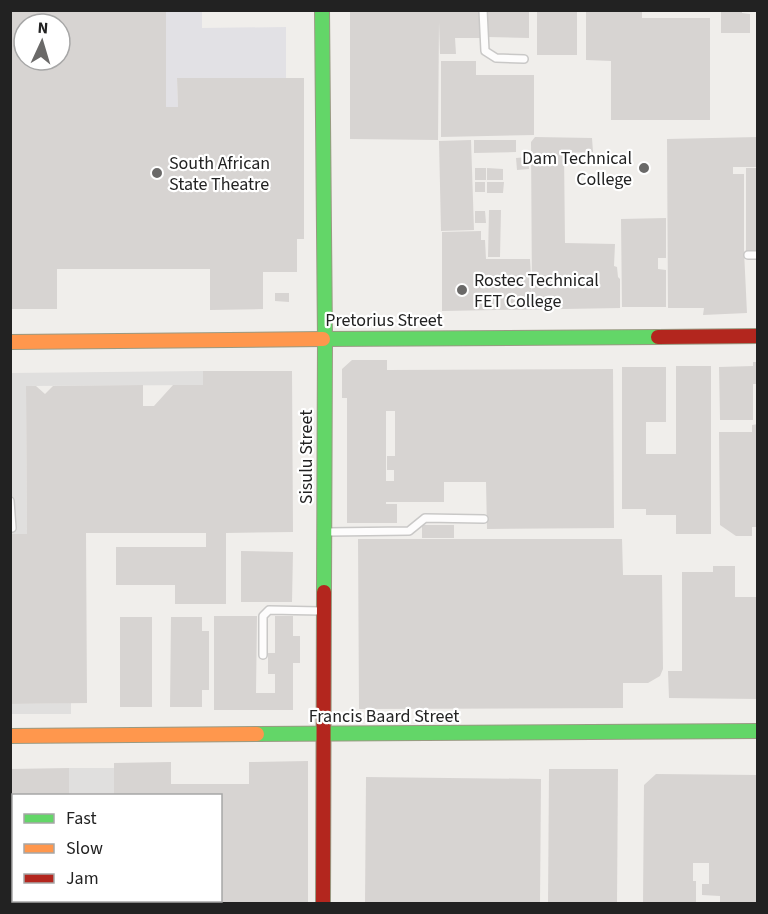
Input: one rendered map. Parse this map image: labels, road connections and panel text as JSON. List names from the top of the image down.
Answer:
{
  "streets": {
    "street": ["Pretorius Street", "Sisulu Street", "Francis Baard Street"]
  },
  "crossings": [
    ["Pretorius Street", "Sisulu Street"],
    ["Sisulu Street", "Francis Baard Street"]
  ],
  "places": ["Dam Technical College", "South African State Theatre", "Rostec Technical FET College"],
  "legend": ["Fast", "Slow", "Jam"],
  "north": "top"
}
